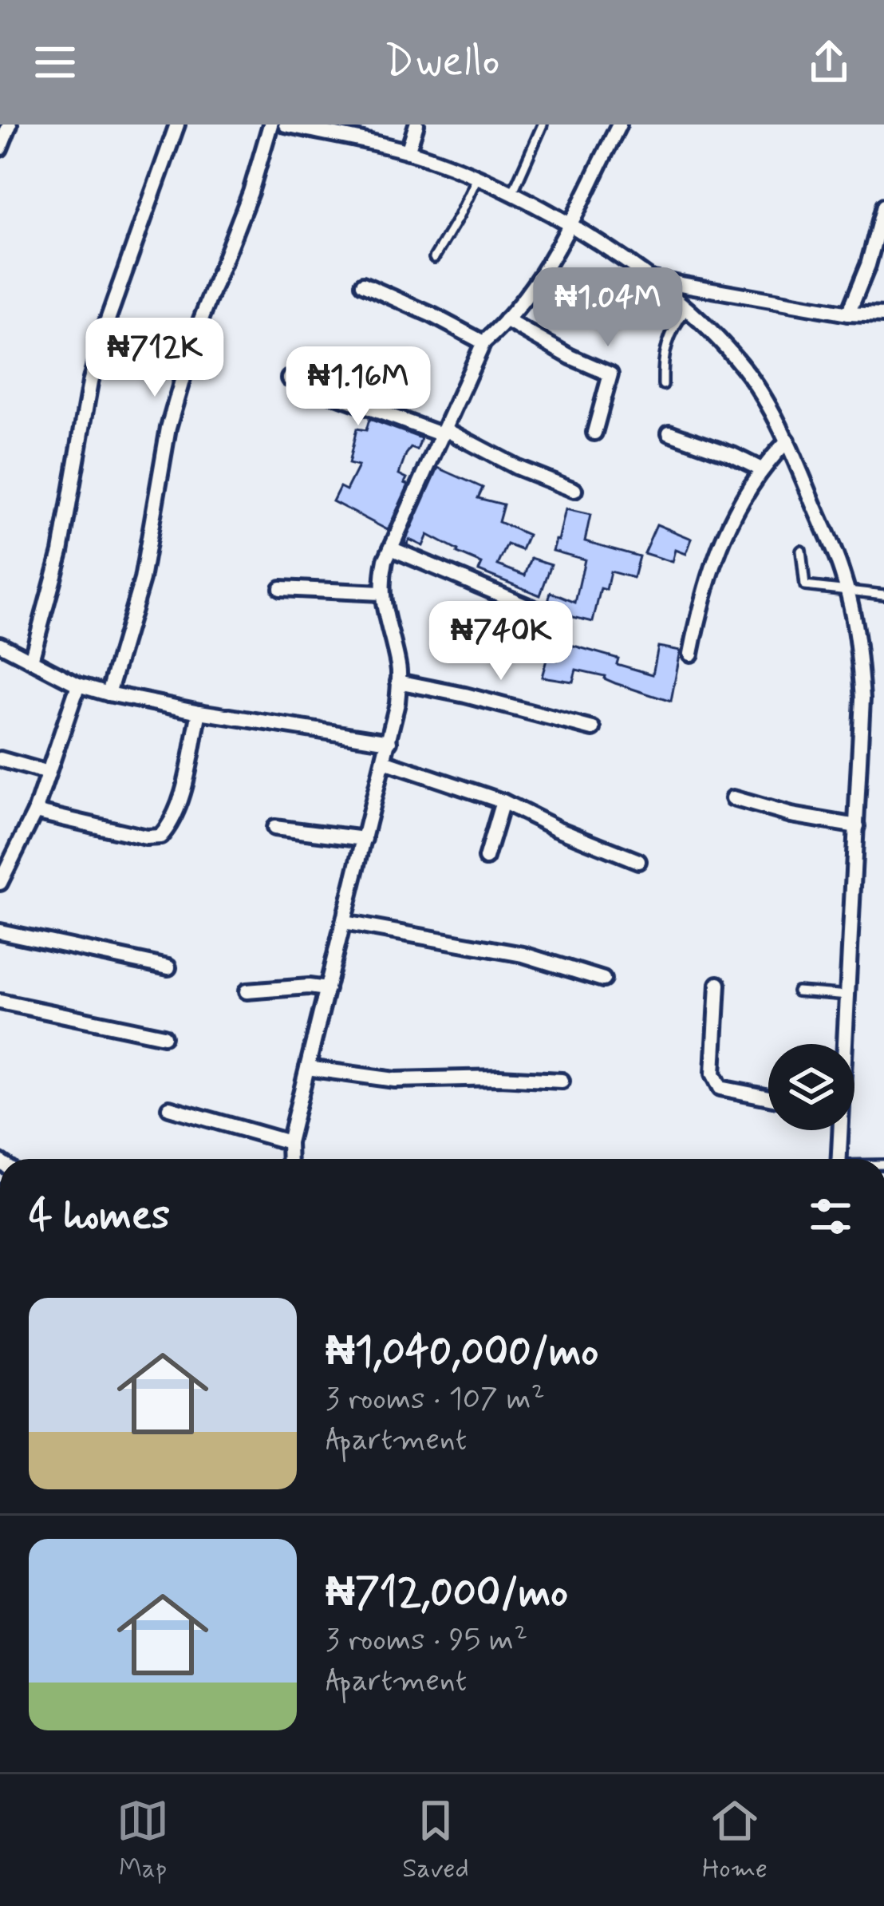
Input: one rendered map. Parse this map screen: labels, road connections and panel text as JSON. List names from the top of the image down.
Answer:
{
  "page": {
    "header": "Dwello",
    "price": [
      "₦1.04M",
      "₦712K",
      "₦1.16M",
      "₦740K"
    ],
    "heading": "4 homes",
    "list": [
      {
        "name": "₦1,040,000/mo",
        "note": "3 rooms · 107 m² · Apartment"
      },
      {
        "name": "₦712,000/mo",
        "note": "3 rooms · 95 m² · Apartment"
      }
    ],
    "tabs": ["Map", "Saved", "Home"]
  }
}
